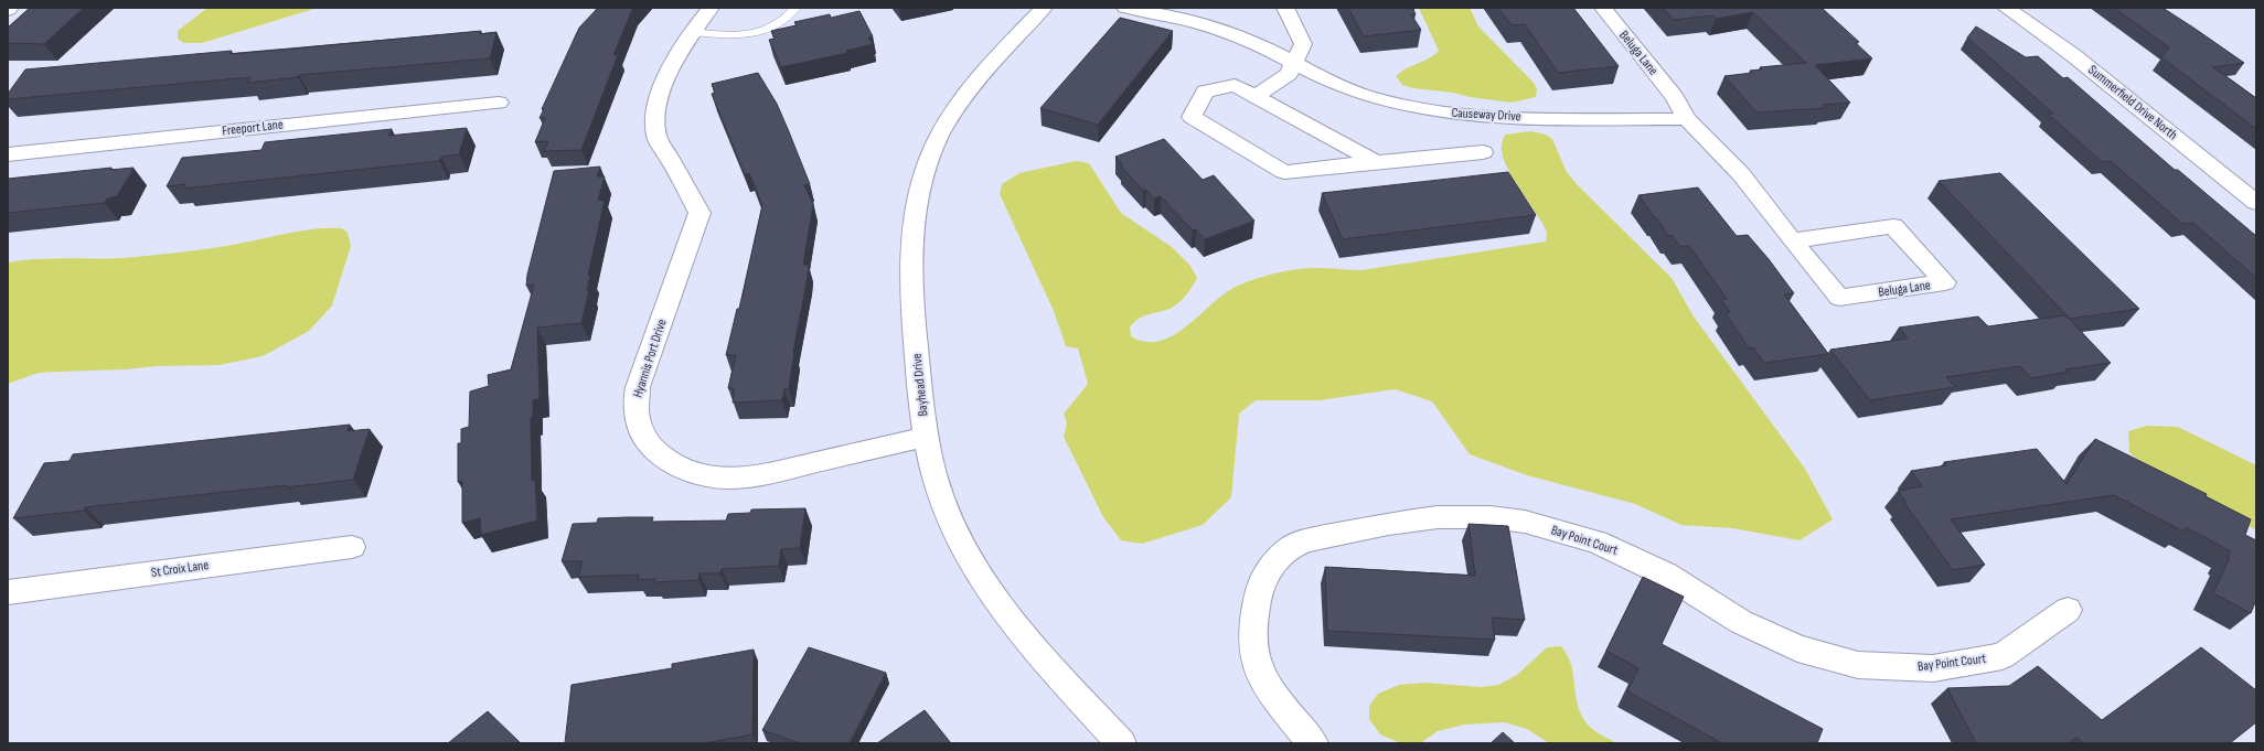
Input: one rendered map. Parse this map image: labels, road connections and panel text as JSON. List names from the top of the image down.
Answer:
{
  "streets": {
    "street": [
      "Beluga Lane",
      "Summerfield Drive North",
      "Causeway Drive",
      "Freeport Lane",
      "Hyannis Port Drive",
      "Bayhead Drive",
      "Bay Point Court",
      "St Croix Lane"
    ]
  },
  "crossings": [
    ["Beluga Lane", "Causeway Drive"],
    ["Hyannis Port Drive", "Bayhead Drive"]
  ]
}
